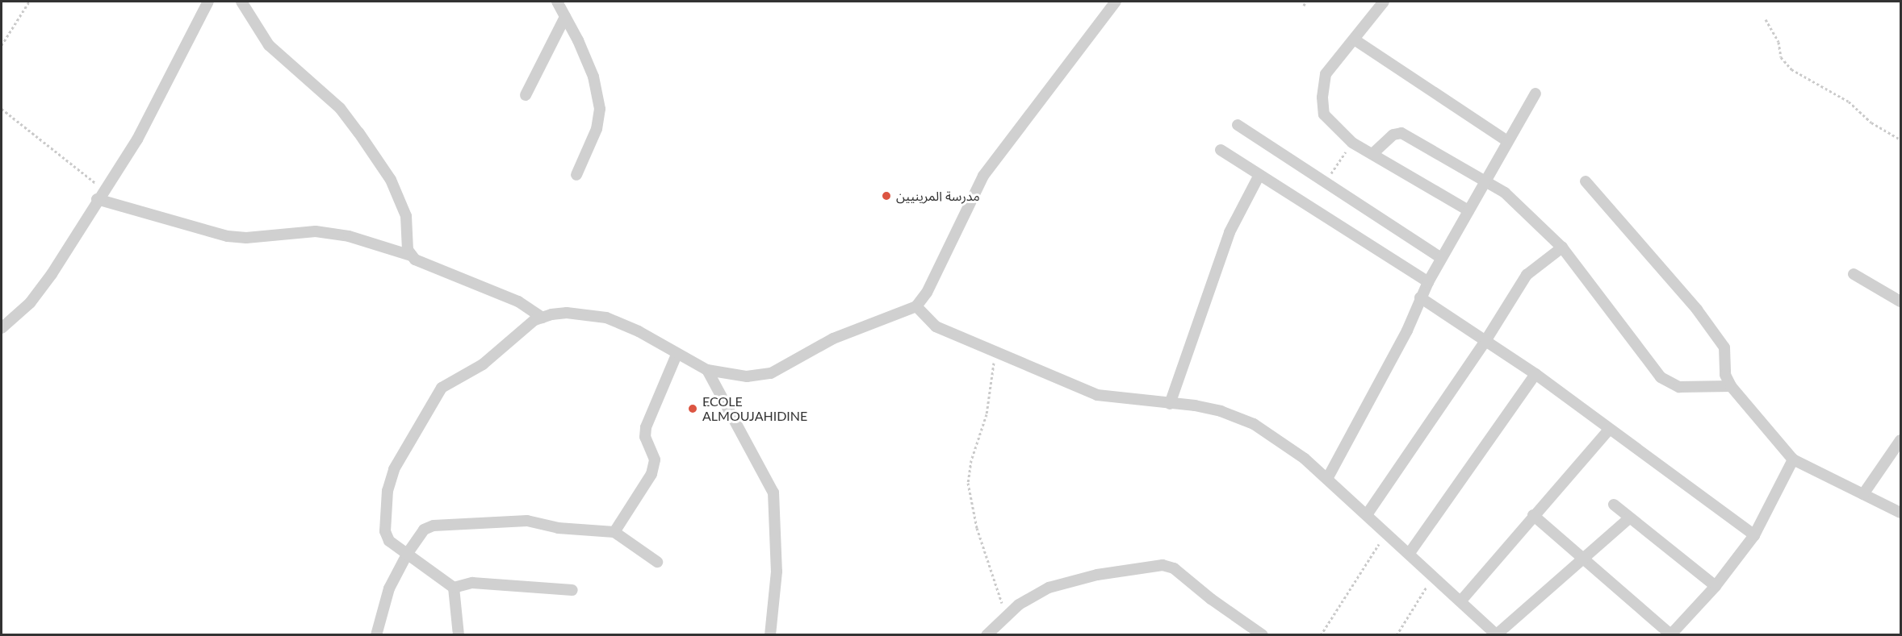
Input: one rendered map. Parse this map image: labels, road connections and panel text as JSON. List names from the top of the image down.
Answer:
{
  "places": ["مدرسة المرينيين", "ECOLE ALMOUJAHIDINE"]
}
